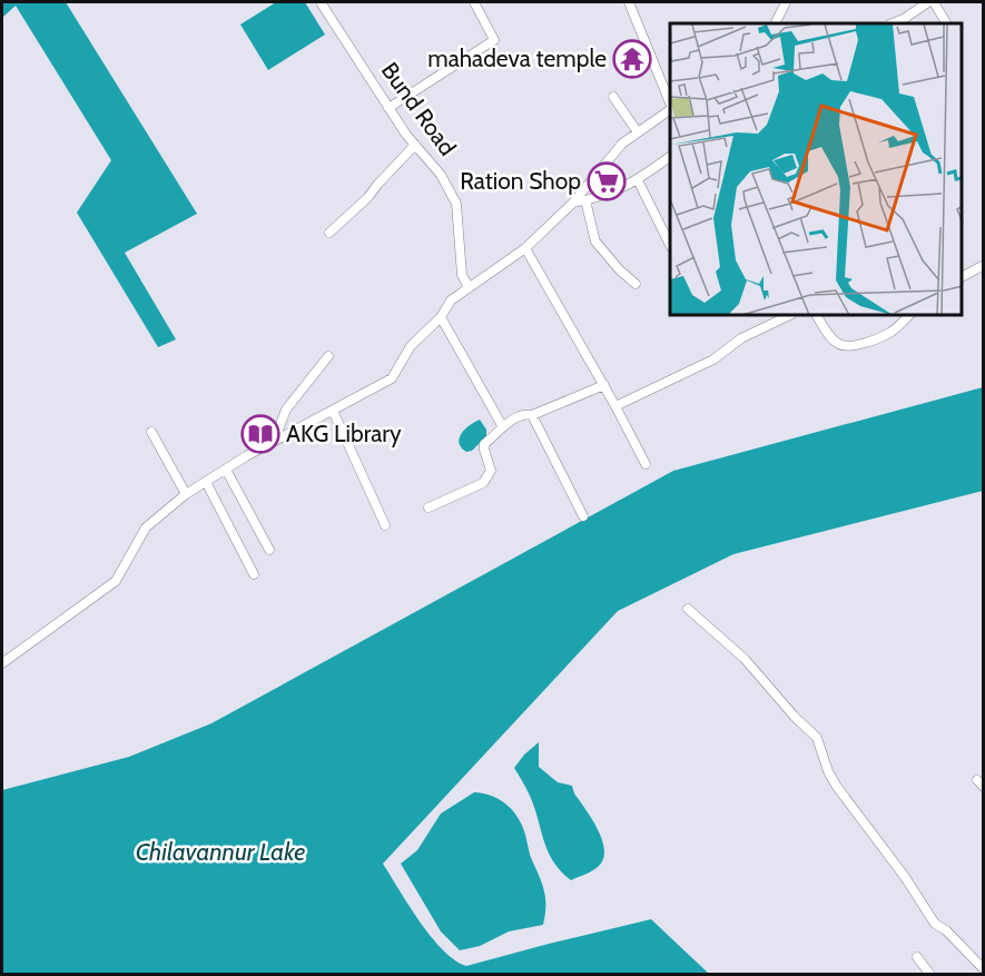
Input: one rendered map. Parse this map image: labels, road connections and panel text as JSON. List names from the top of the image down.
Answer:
{
  "streets": {
    "street": ["Bund Road"]
  },
  "water": ["Chilavannur Lake"],
  "places": {
    "temple": ["mahadeva temple"],
    "supermarket": ["Ration Shop"],
    "library": ["AKG Library"]
  }
}
